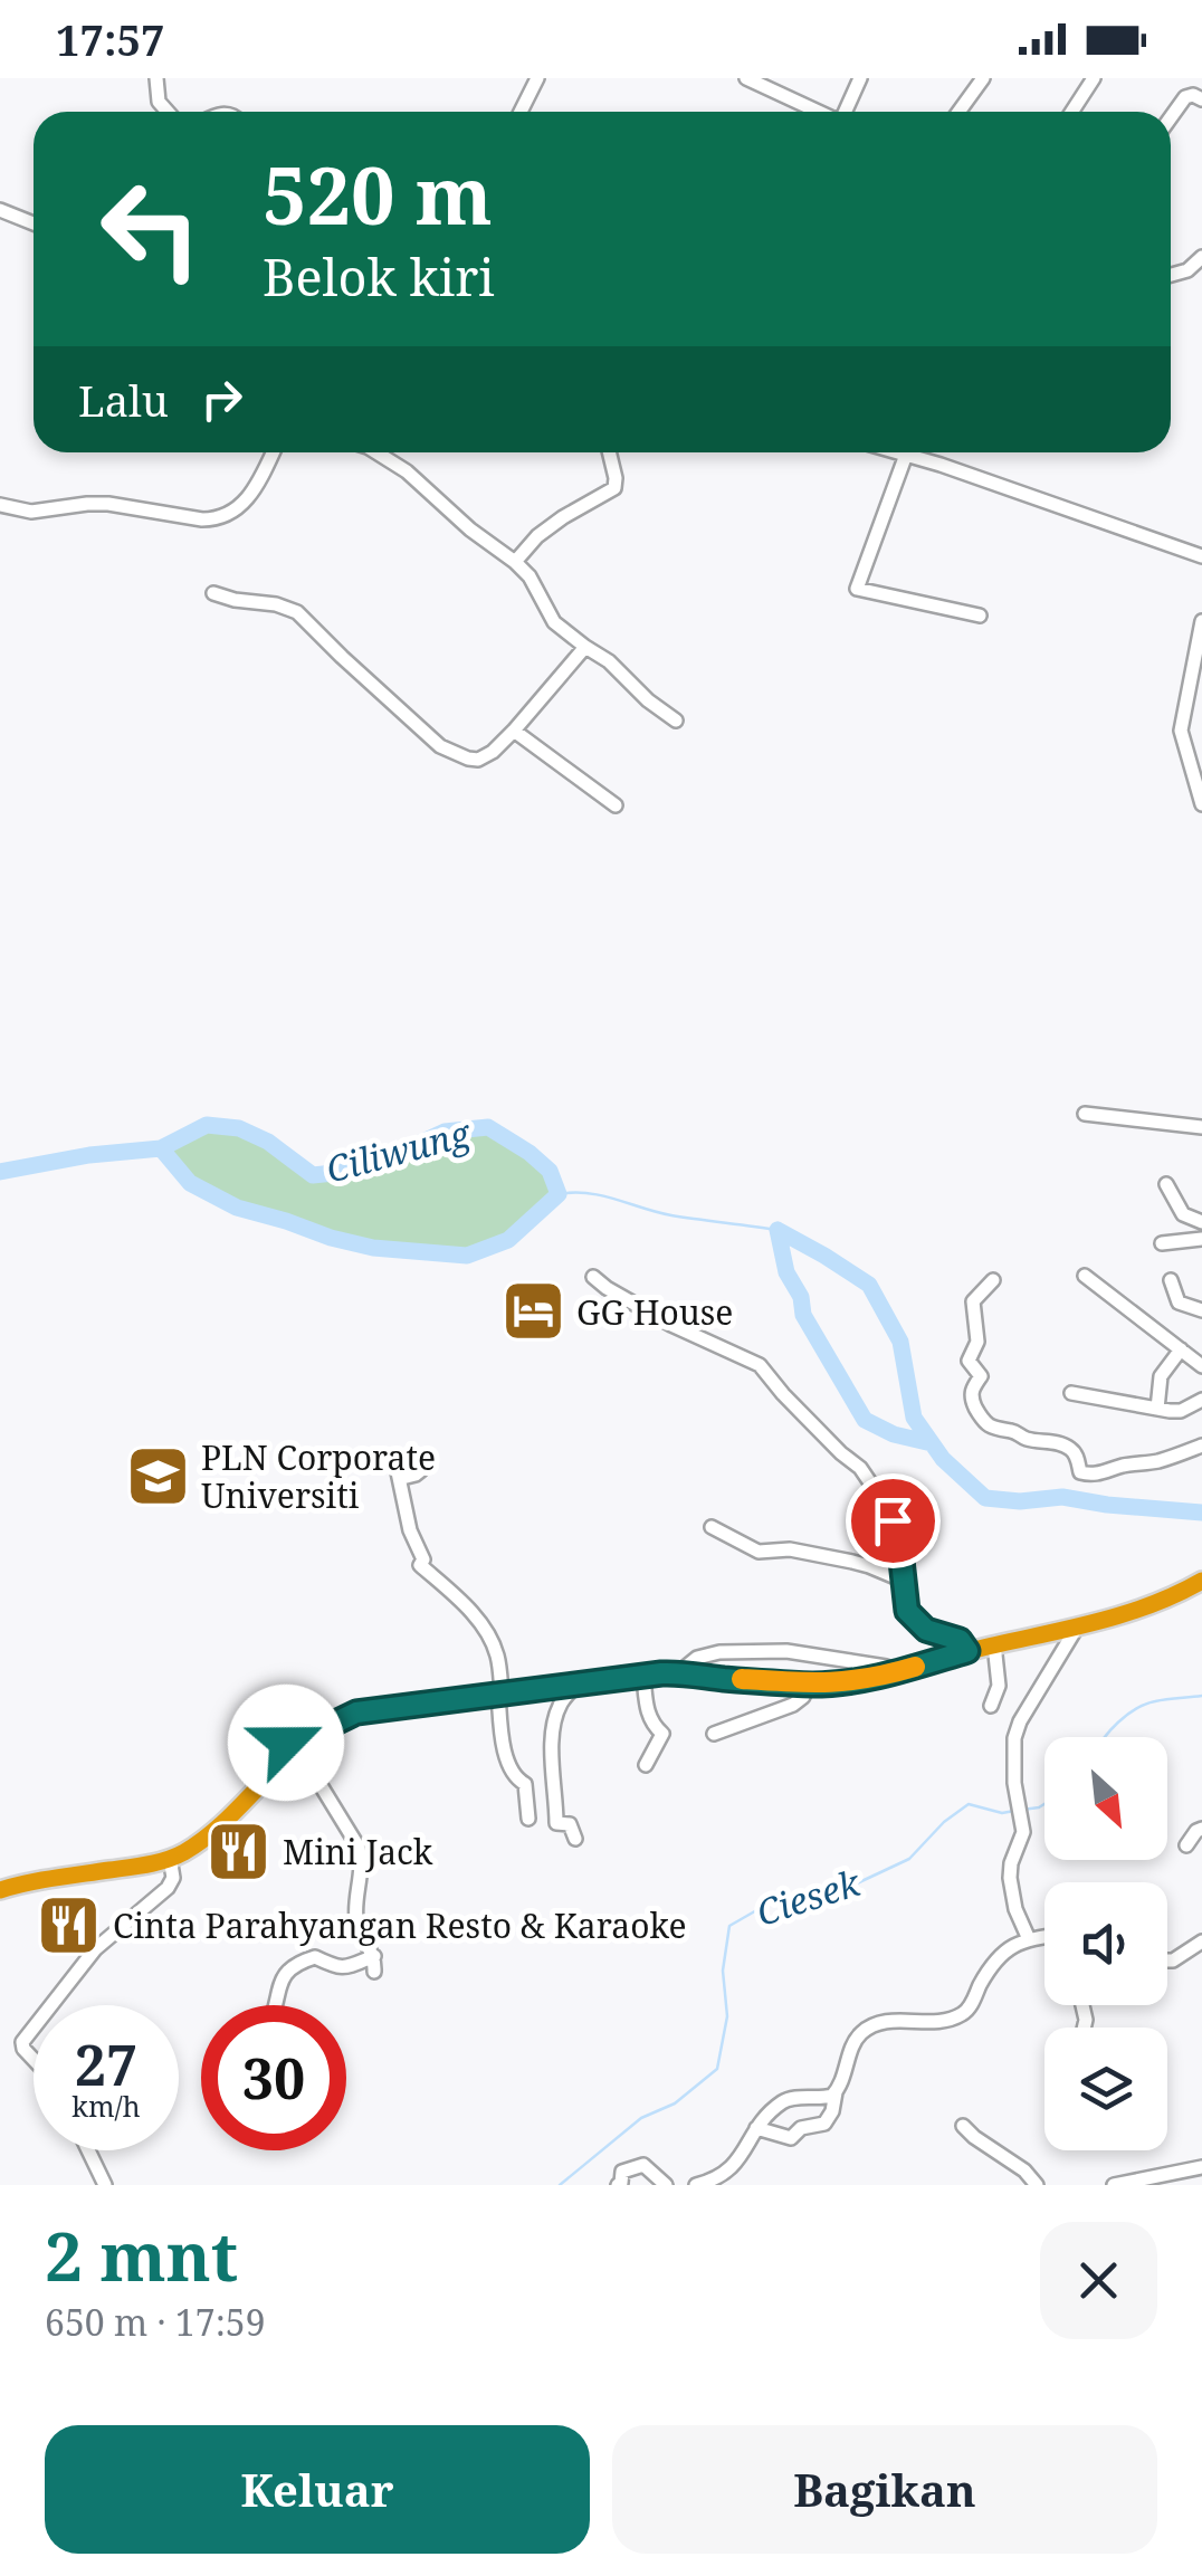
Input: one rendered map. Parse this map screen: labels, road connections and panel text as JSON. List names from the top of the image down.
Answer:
{
  "water": ["Ciliwung", "Ciesek"],
  "places": {
    "hotel": ["GG House"],
    "school or university": ["PLN Corporate Universiti"],
    "restaurant": ["Mini Jack", "Cinta Parahyangan Resto & Karaoke"]
  },
  "north": "bottom right",
  "page": {
    "status": "17:57",
    "turn": ["520 m", "Belok kiri"],
    "then": "Lalu",
    "speed": "27 km/h",
    "limit": "30",
    "heading": ["2 mnt", "650 m · 17:59"],
    "buttons": ["Keluar", "Bagikan"]
  }
}
